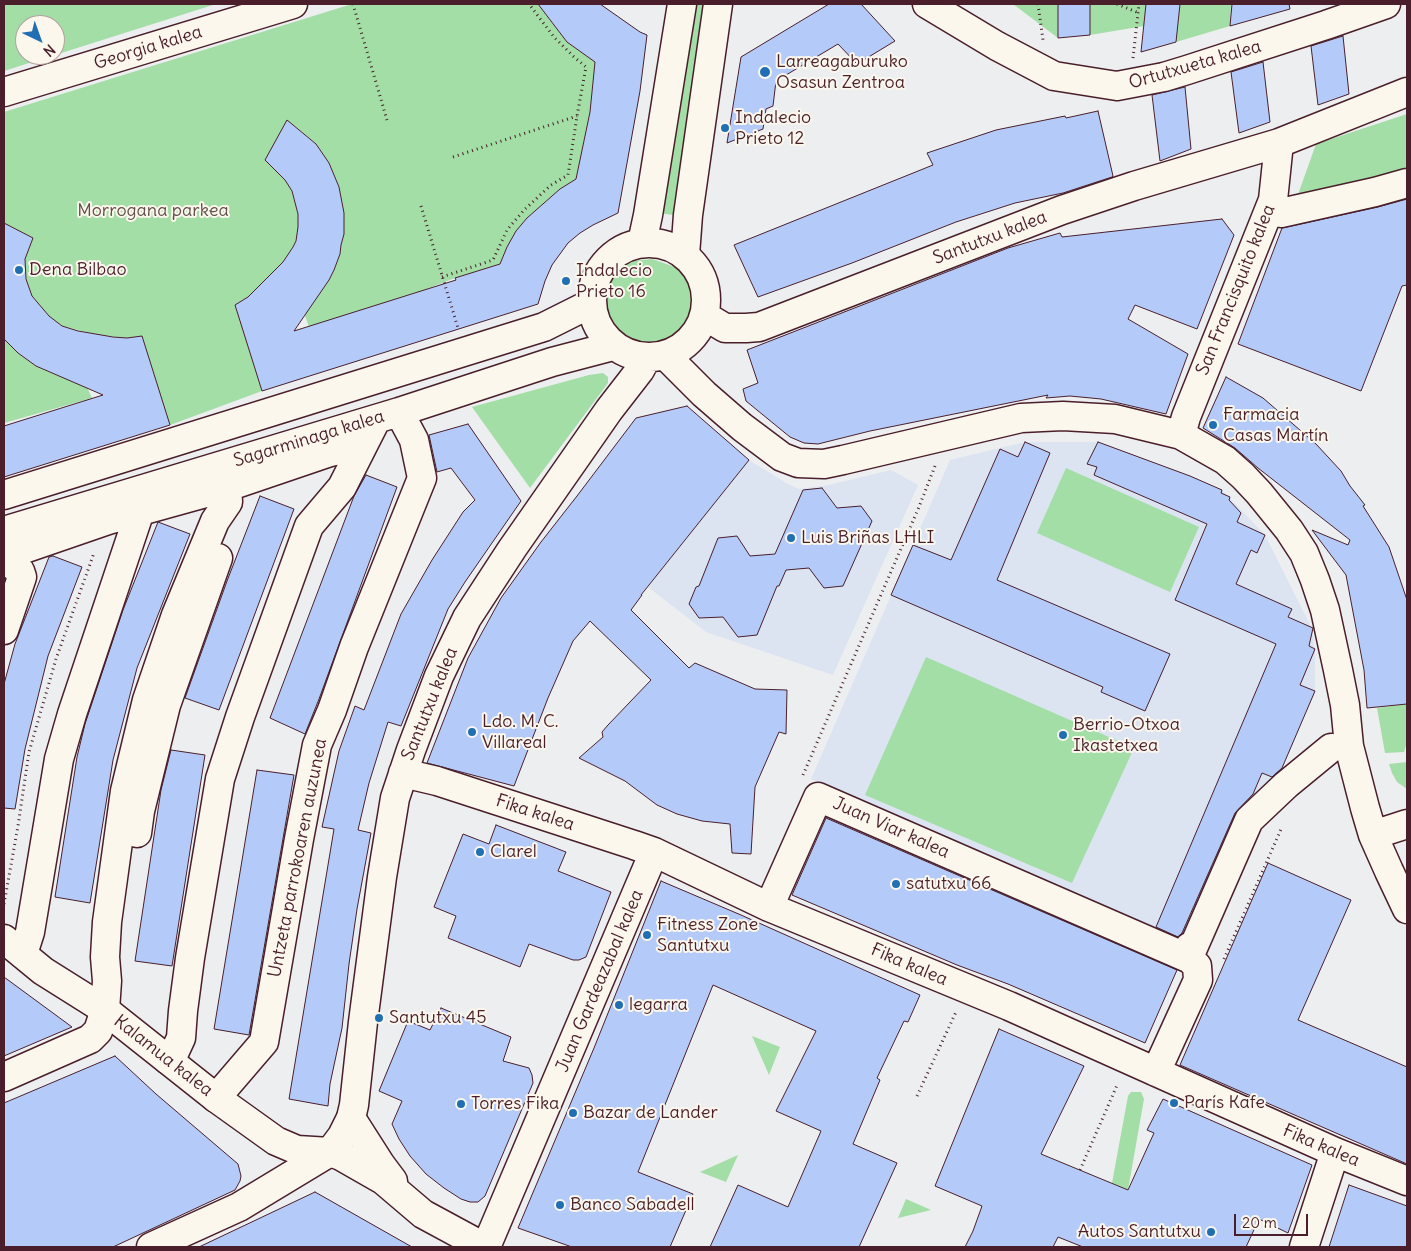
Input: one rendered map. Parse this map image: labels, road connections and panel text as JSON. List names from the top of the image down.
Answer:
{
  "streets": {
    "street": [
      "Georgia kalea",
      "Ortutxueta kalea",
      "Santutxu kalea",
      "San Francisquito kalea",
      "Sagarminaga kalea",
      "Fika kalea",
      "Juan Viar kalea",
      "Untzeta parrokoaren auzunea",
      "Juan Gardeazabal kalea",
      "Kalamua kalea"
    ]
  },
  "crossings": [
    ["Santutxu kalea", "San Francisquito kalea"],
    ["Santutxu kalea", "Sagarminaga kalea"],
    ["Santutxu kalea", "Fika kalea"],
    ["Sagarminaga kalea", "Untzeta parrokoaren auzunea"],
    ["Fika kalea", "Juan Viar kalea"],
    ["Fika kalea", "Juan Gardeazabal kalea"],
    ["Untzeta parrokoaren auzunea", "Kalamua kalea"]
  ],
  "parks": ["Morrogana parkea"],
  "places": [
    "Larreagaburuko Osasun Zentroa",
    "Indalecio Prieto 12",
    "Dena Bilbao",
    "Indalecio Prieto 16",
    "Farmacia Casas Martín",
    "Luis Briñas LHLI",
    "Ldo. M. C. Villareal",
    "Berrio-Otxoa Ikastetxea",
    "Clarel",
    "satutxu 66",
    "Fitness Zone Santutxu",
    "legarra",
    "Santutxu 45",
    "París Kafe",
    "Torres Fika",
    "Bazar de Lander",
    "Banco Sabadell",
    "Autos Santutxu"
  ],
  "scale_bar": "20 m",
  "north": "bottom right"
}
